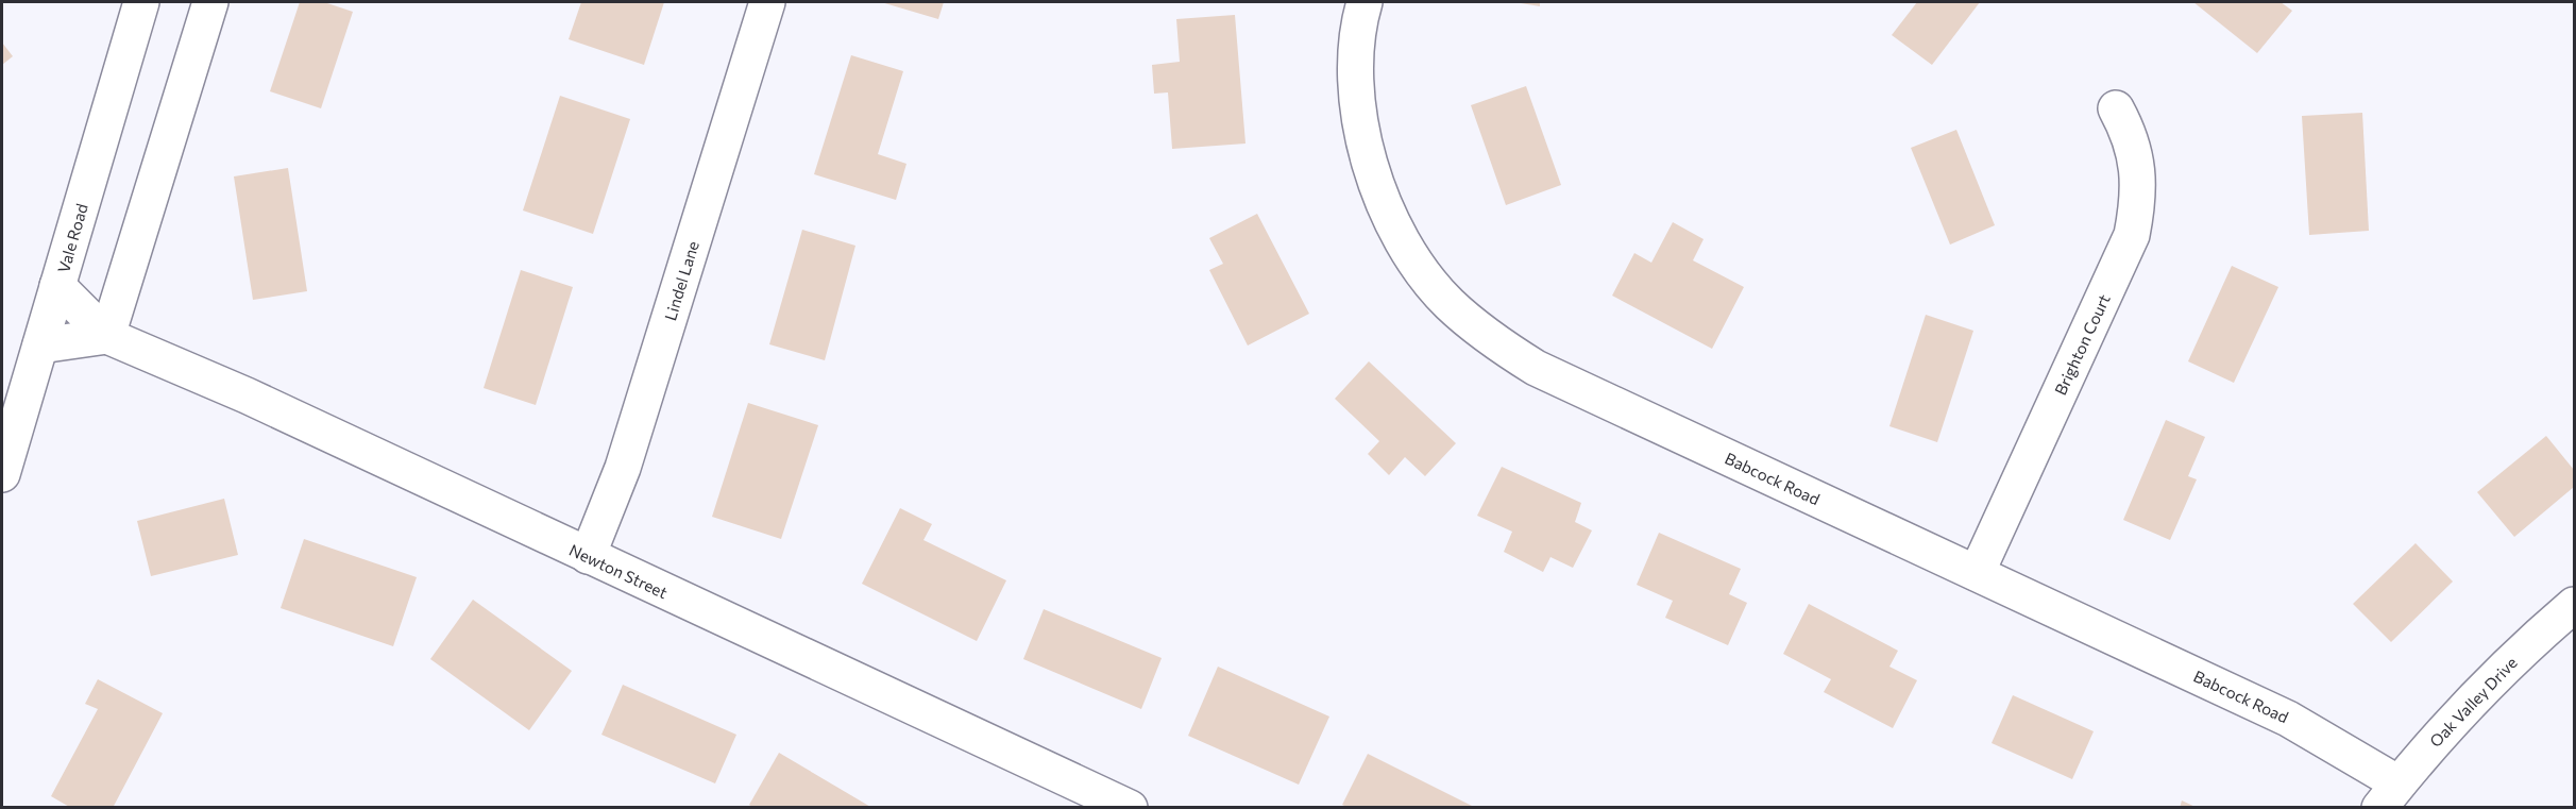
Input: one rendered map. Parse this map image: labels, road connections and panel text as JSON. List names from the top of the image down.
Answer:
{
  "streets": {
    "street": [
      "Vale Road",
      "Lindel Lane",
      "Brighton Court",
      "Babcock Road",
      "Newton Street",
      "Oak Valley Drive"
    ]
  },
  "crossings": [
    ["Vale Road", "Newton Street"],
    ["Lindel Lane", "Newton Street"],
    ["Brighton Court", "Babcock Road"],
    ["Babcock Road", "Oak Valley Drive"]
  ]
}
